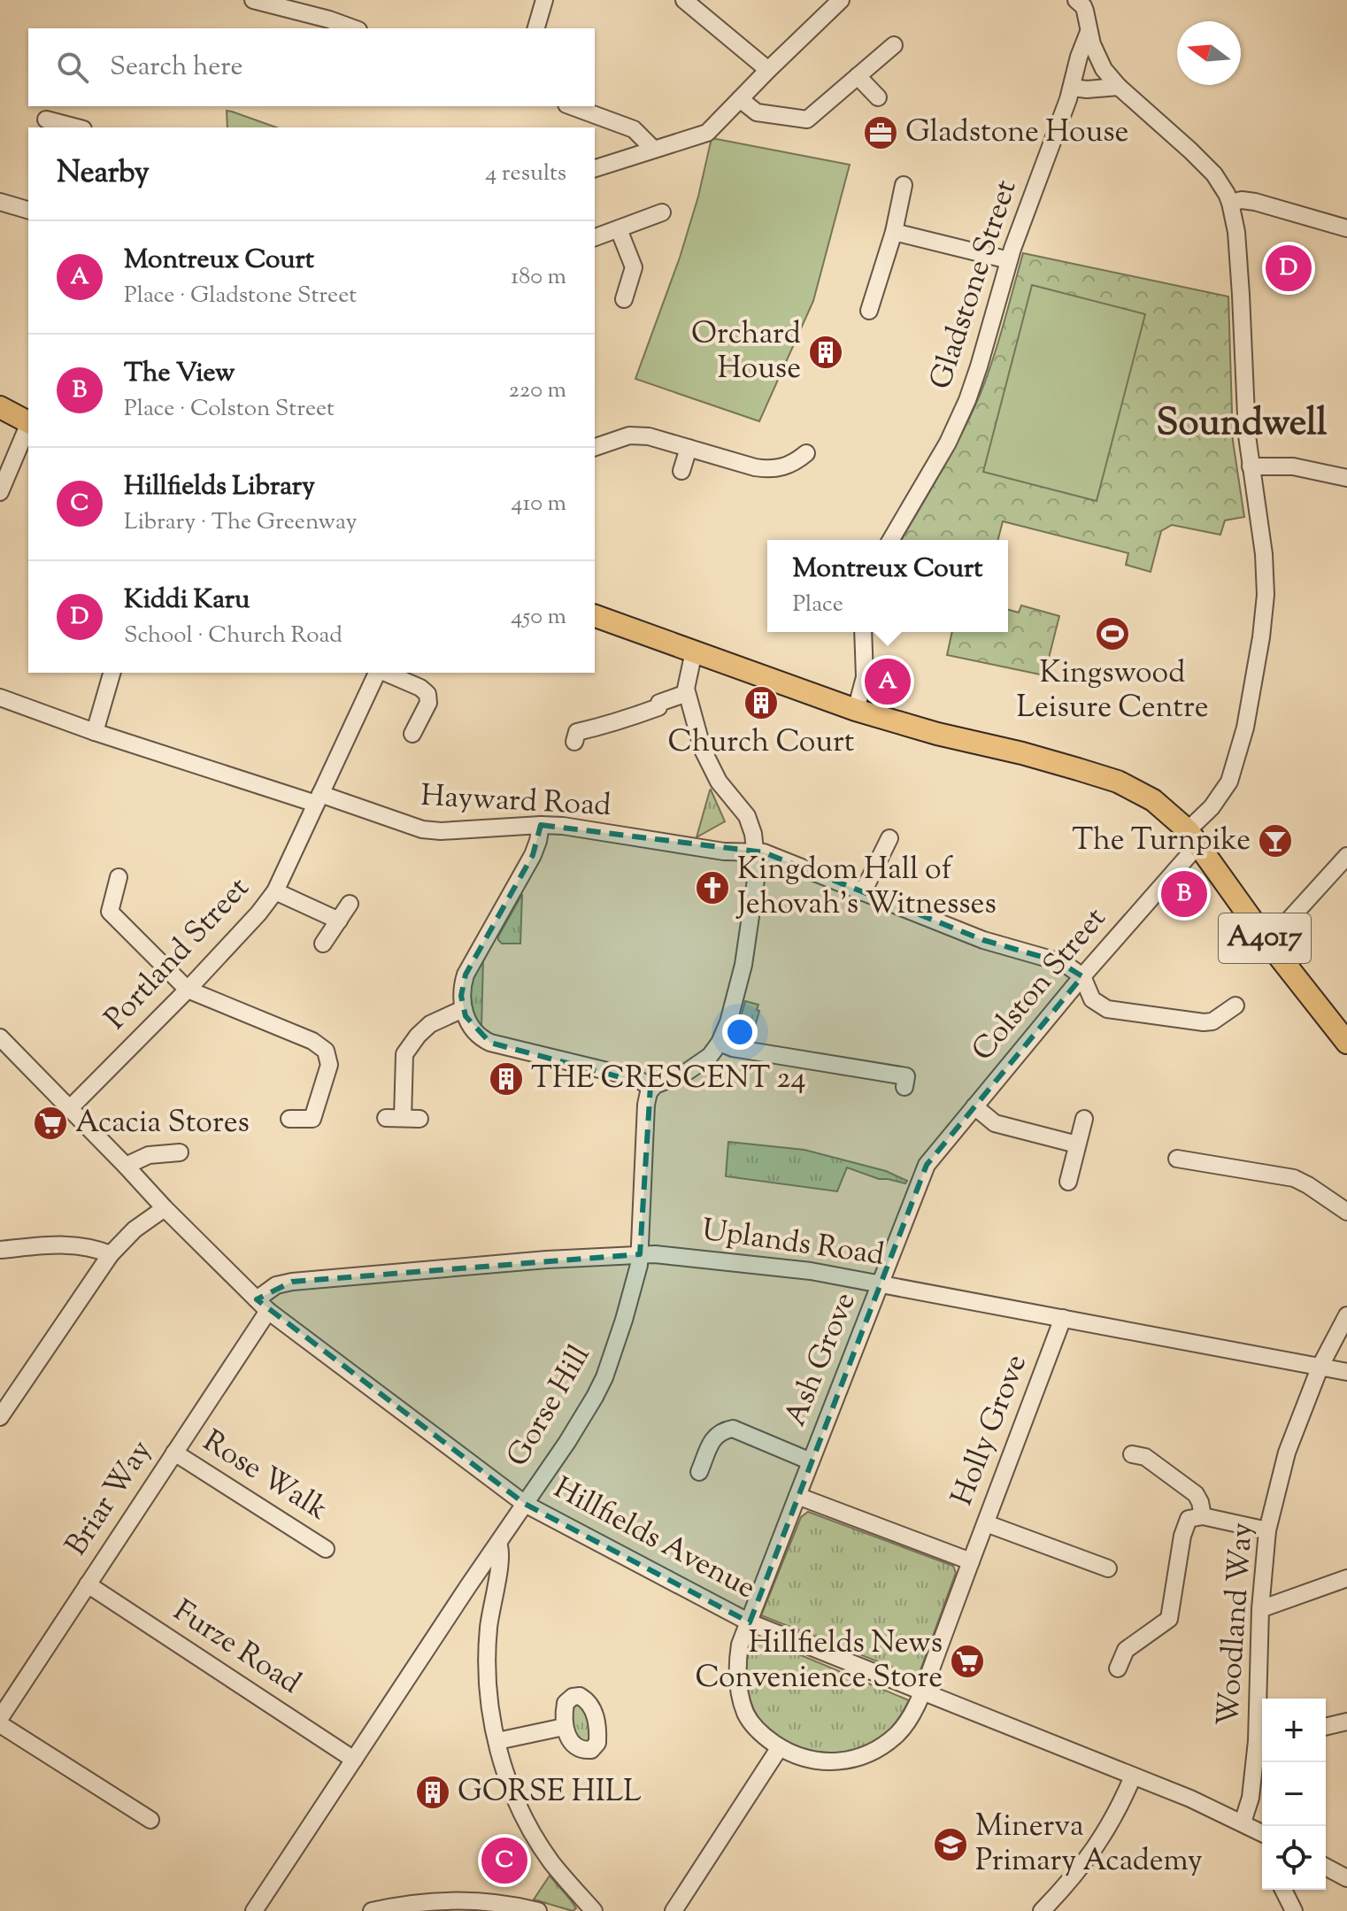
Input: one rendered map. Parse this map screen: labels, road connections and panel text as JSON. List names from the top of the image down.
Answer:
{
  "streets": {
    "main road": ["A4017"],
    "street": [
      "Gladstone Street",
      "Hayward Road",
      "Portland Street",
      "Colston Street",
      "Uplands Road",
      "Ash Grove",
      "Gorse Hill",
      "Holly Grove",
      "Rose Walk",
      "Briar Way",
      "Hillfields Avenue",
      "Woodland Way",
      "Furze Road"
    ]
  },
  "crossings": [
    ["Hayward Road", "Portland Street"],
    ["Hayward Road", "Colston Street"],
    ["A4017", "Colston Street"],
    ["Portland Street", "Hillfields Avenue"],
    ["Colston Street", "Ash Grove"],
    ["Uplands Road", "Ash Grove"],
    ["Uplands Road", "Gorse Hill"],
    ["Uplands Road", "Holly Grove"],
    ["Uplands Road", "Briar Way"],
    ["Uplands Road", "Hillfields Avenue"],
    ["Uplands Road", "Woodland Way"],
    ["Ash Grove", "Holly Grove"],
    ["Ash Grove", "Hillfields Avenue"],
    ["Gorse Hill", "Hillfields Avenue"],
    ["Gorse Hill", "Furze Road"],
    ["Holly Grove", "Hillfields Avenue"],
    ["Rose Walk", "Briar Way"],
    ["Briar Way", "Hillfields Avenue"],
    ["Briar Way", "Furze Road"],
    ["Hillfields Avenue", "Woodland Way"]
  ],
  "districts": ["Soundwell"],
  "places": {
    "office": ["Gladstone House"],
    "building": [
      "Orchard House",
      "Church Court",
      "THE CRESCENT 24",
      "GORSE HILL"
    ],
    "sports": ["Kingswood Leisure Centre"],
    "bar": ["The Turnpike"],
    "church": ["Kingdom Hall of Jehovah's Witnesses"],
    "supermarket": ["Acacia Stores", "Hillfields News Convenience Store"],
    "school or university": ["Minerva Primary Academy"]
  },
  "north": "left",
  "page": {
    "search": "Search here",
    "heading": ["Nearby", "4 results"],
    "list": [
      {
        "mark": "A",
        "name": "Montreux Court",
        "note": "Place · Gladstone Street",
        "value": "180 m"
      },
      {
        "mark": "B",
        "name": "The View",
        "note": "Place · Colston Street",
        "value": "220 m"
      },
      {
        "mark": "C",
        "name": "Hillfields Library",
        "note": "Library · The Greenway",
        "value": "410 m"
      },
      {
        "mark": "D",
        "name": "Kiddi Karu",
        "note": "School · Church Road",
        "value": "450 m"
      }
    ],
    "pins": [
      "D",
      "A",
      "B",
      "C"
    ],
    "popup": ["Montreux Court", "Place"],
    "map_buttons": ["+", "−"]
  }
}
